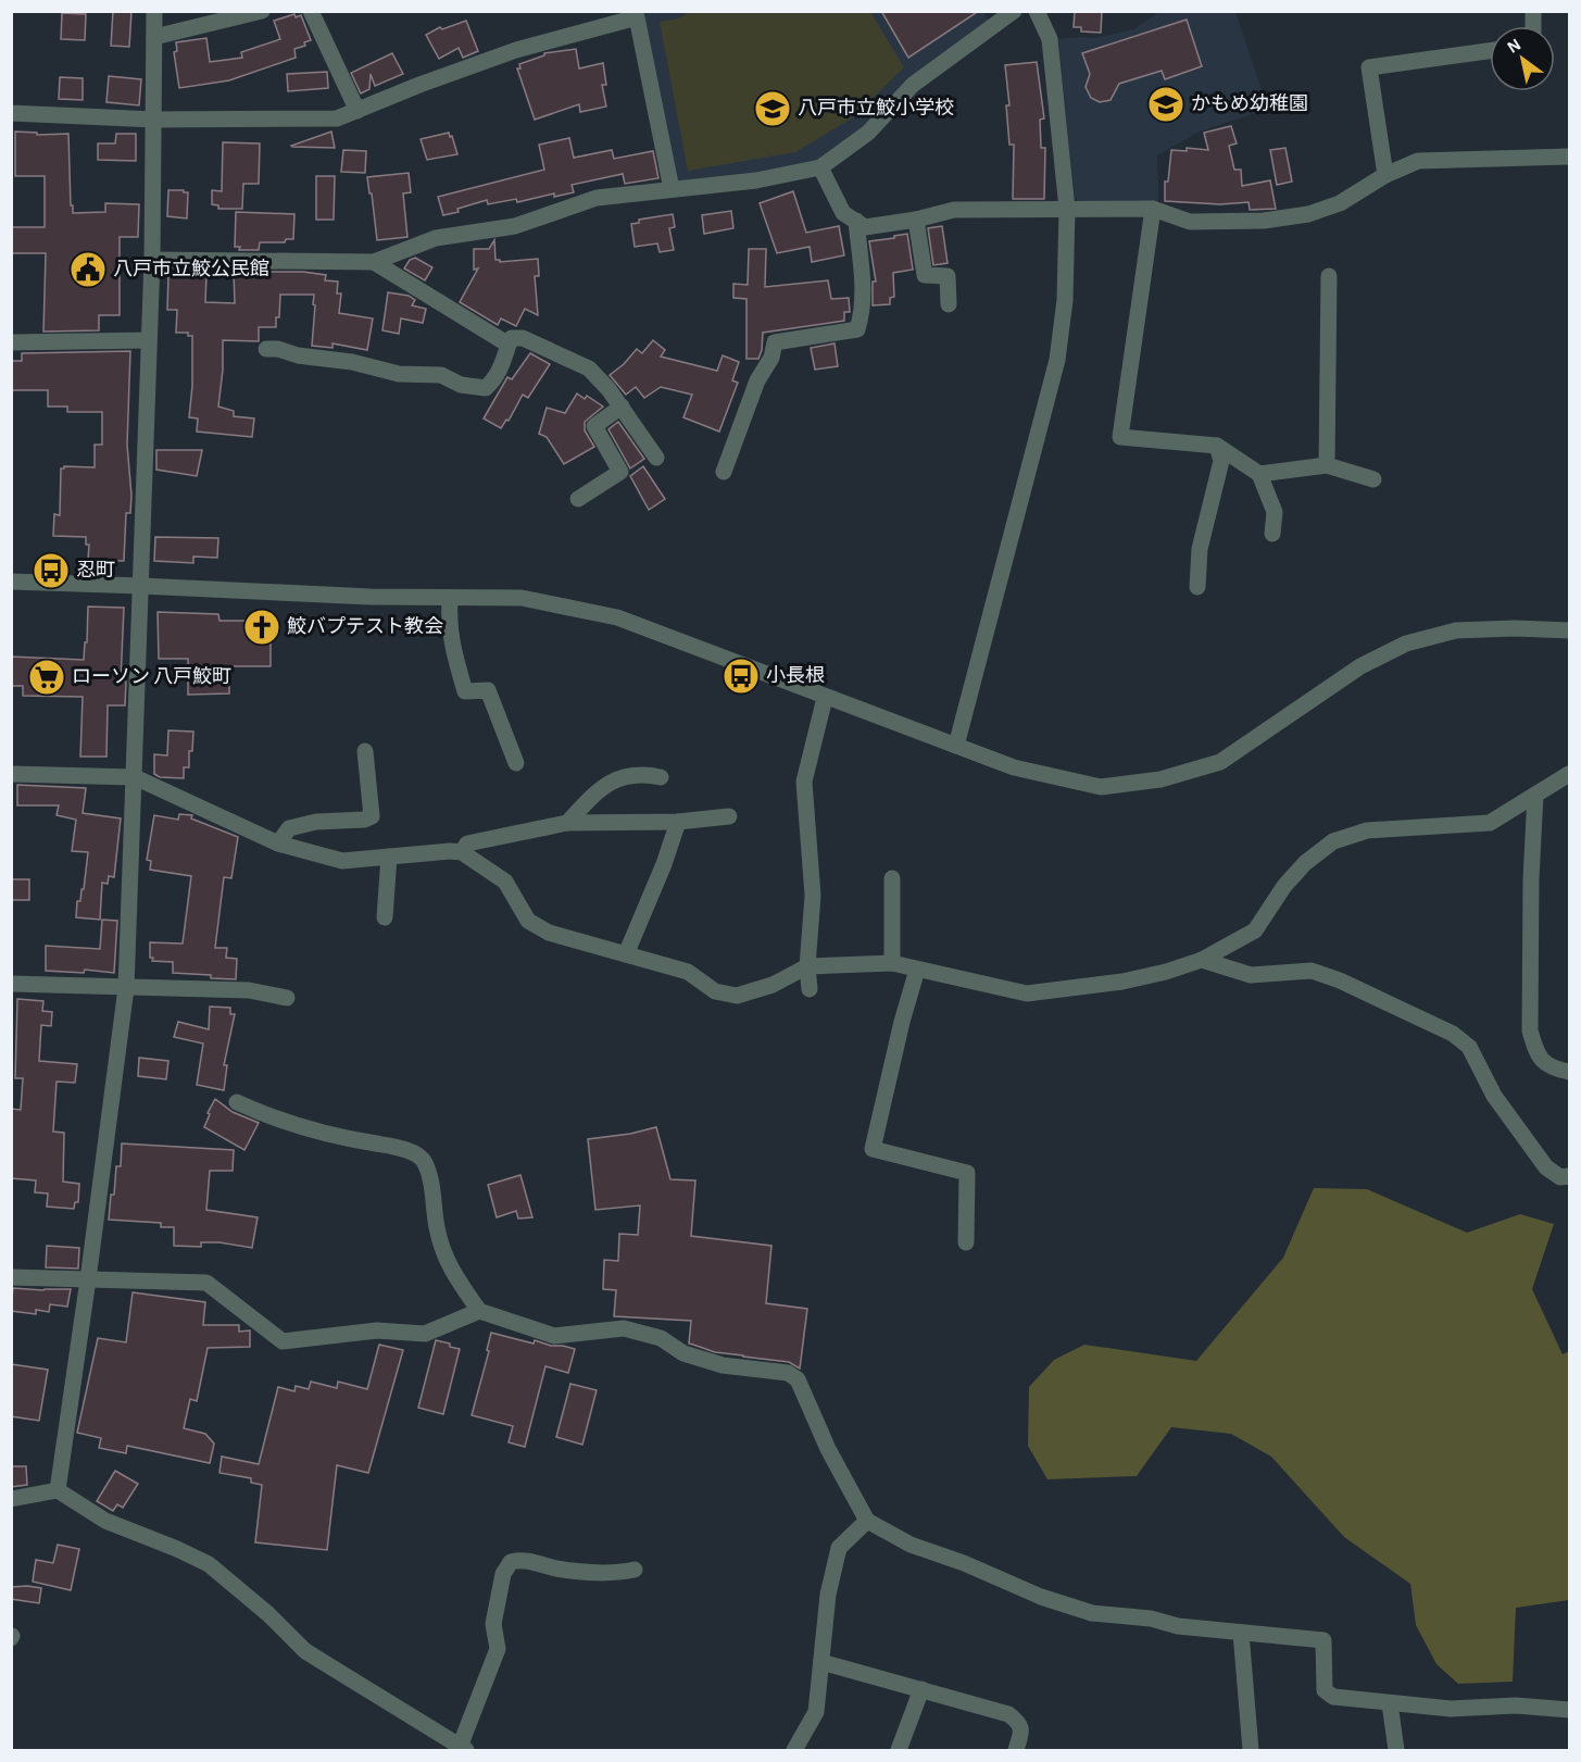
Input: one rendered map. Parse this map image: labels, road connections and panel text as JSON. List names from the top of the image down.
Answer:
{
  "places": {
    "school or university": ["かもめ幼稚園", "八戸市立鮫小学校"],
    "public building": ["八戸市立鮫公民館"],
    "bus stop": ["忍町", "小長根"],
    "church": ["鮫バプテスト教会"],
    "supermarket": ["ローソン 八戸鮫町"]
  },
  "north": "top left"
}
